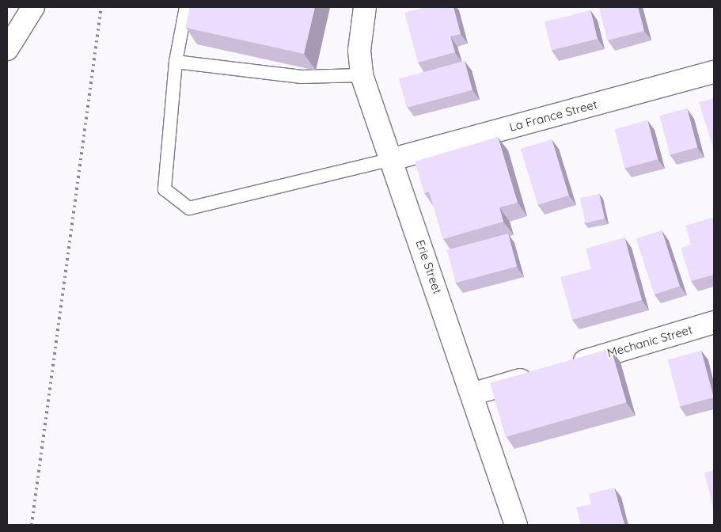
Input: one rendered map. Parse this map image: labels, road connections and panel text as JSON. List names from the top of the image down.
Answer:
{
  "streets": {
    "street": ["La France Street", "Erie Street", "Mechanic Street"]
  },
  "crossings": [
    ["La France Street", "Erie Street"]
  ]
}
